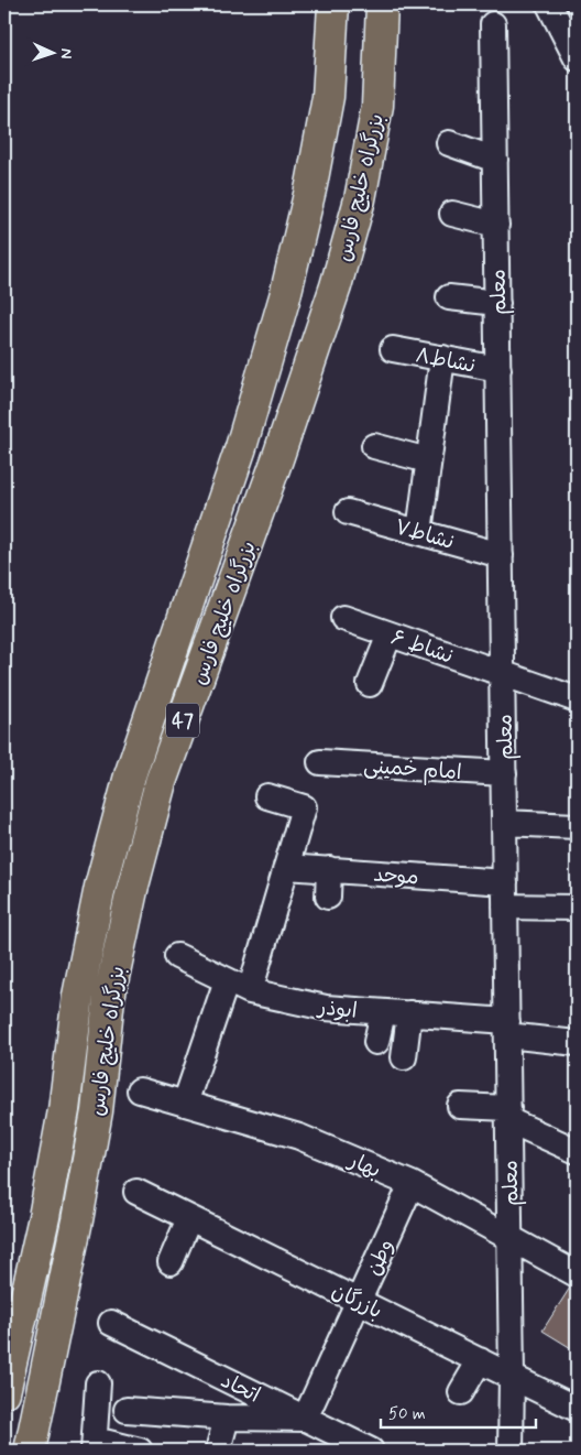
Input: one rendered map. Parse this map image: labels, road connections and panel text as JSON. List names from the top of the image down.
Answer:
{
  "streets": {
    "highway": ["بزرگراه خلیج فارس", "47"],
    "street": [
      "معلم",
      "نشاط۸",
      "نشاط۷",
      "نشاط ۶",
      "امام خمینی",
      "موحد",
      "ابوذر",
      "بهار",
      "وطن",
      "بازرگان",
      "اتحاد"
    ]
  },
  "crossings": [
    ["معلم", "نشاط۸"],
    ["معلم", "نشاط۷"],
    ["معلم", "نشاط ۶"],
    ["معلم", "امام خمینی"],
    ["معلم", "موحد"],
    ["معلم", "ابوذر"],
    ["معلم", "بهار"],
    ["معلم", "بازرگان"],
    ["بهار", "وطن"],
    ["وطن", "بازرگان"],
    ["وطن", "اتحاد"]
  ],
  "scale_bar": "50 m",
  "north": "right"
}
